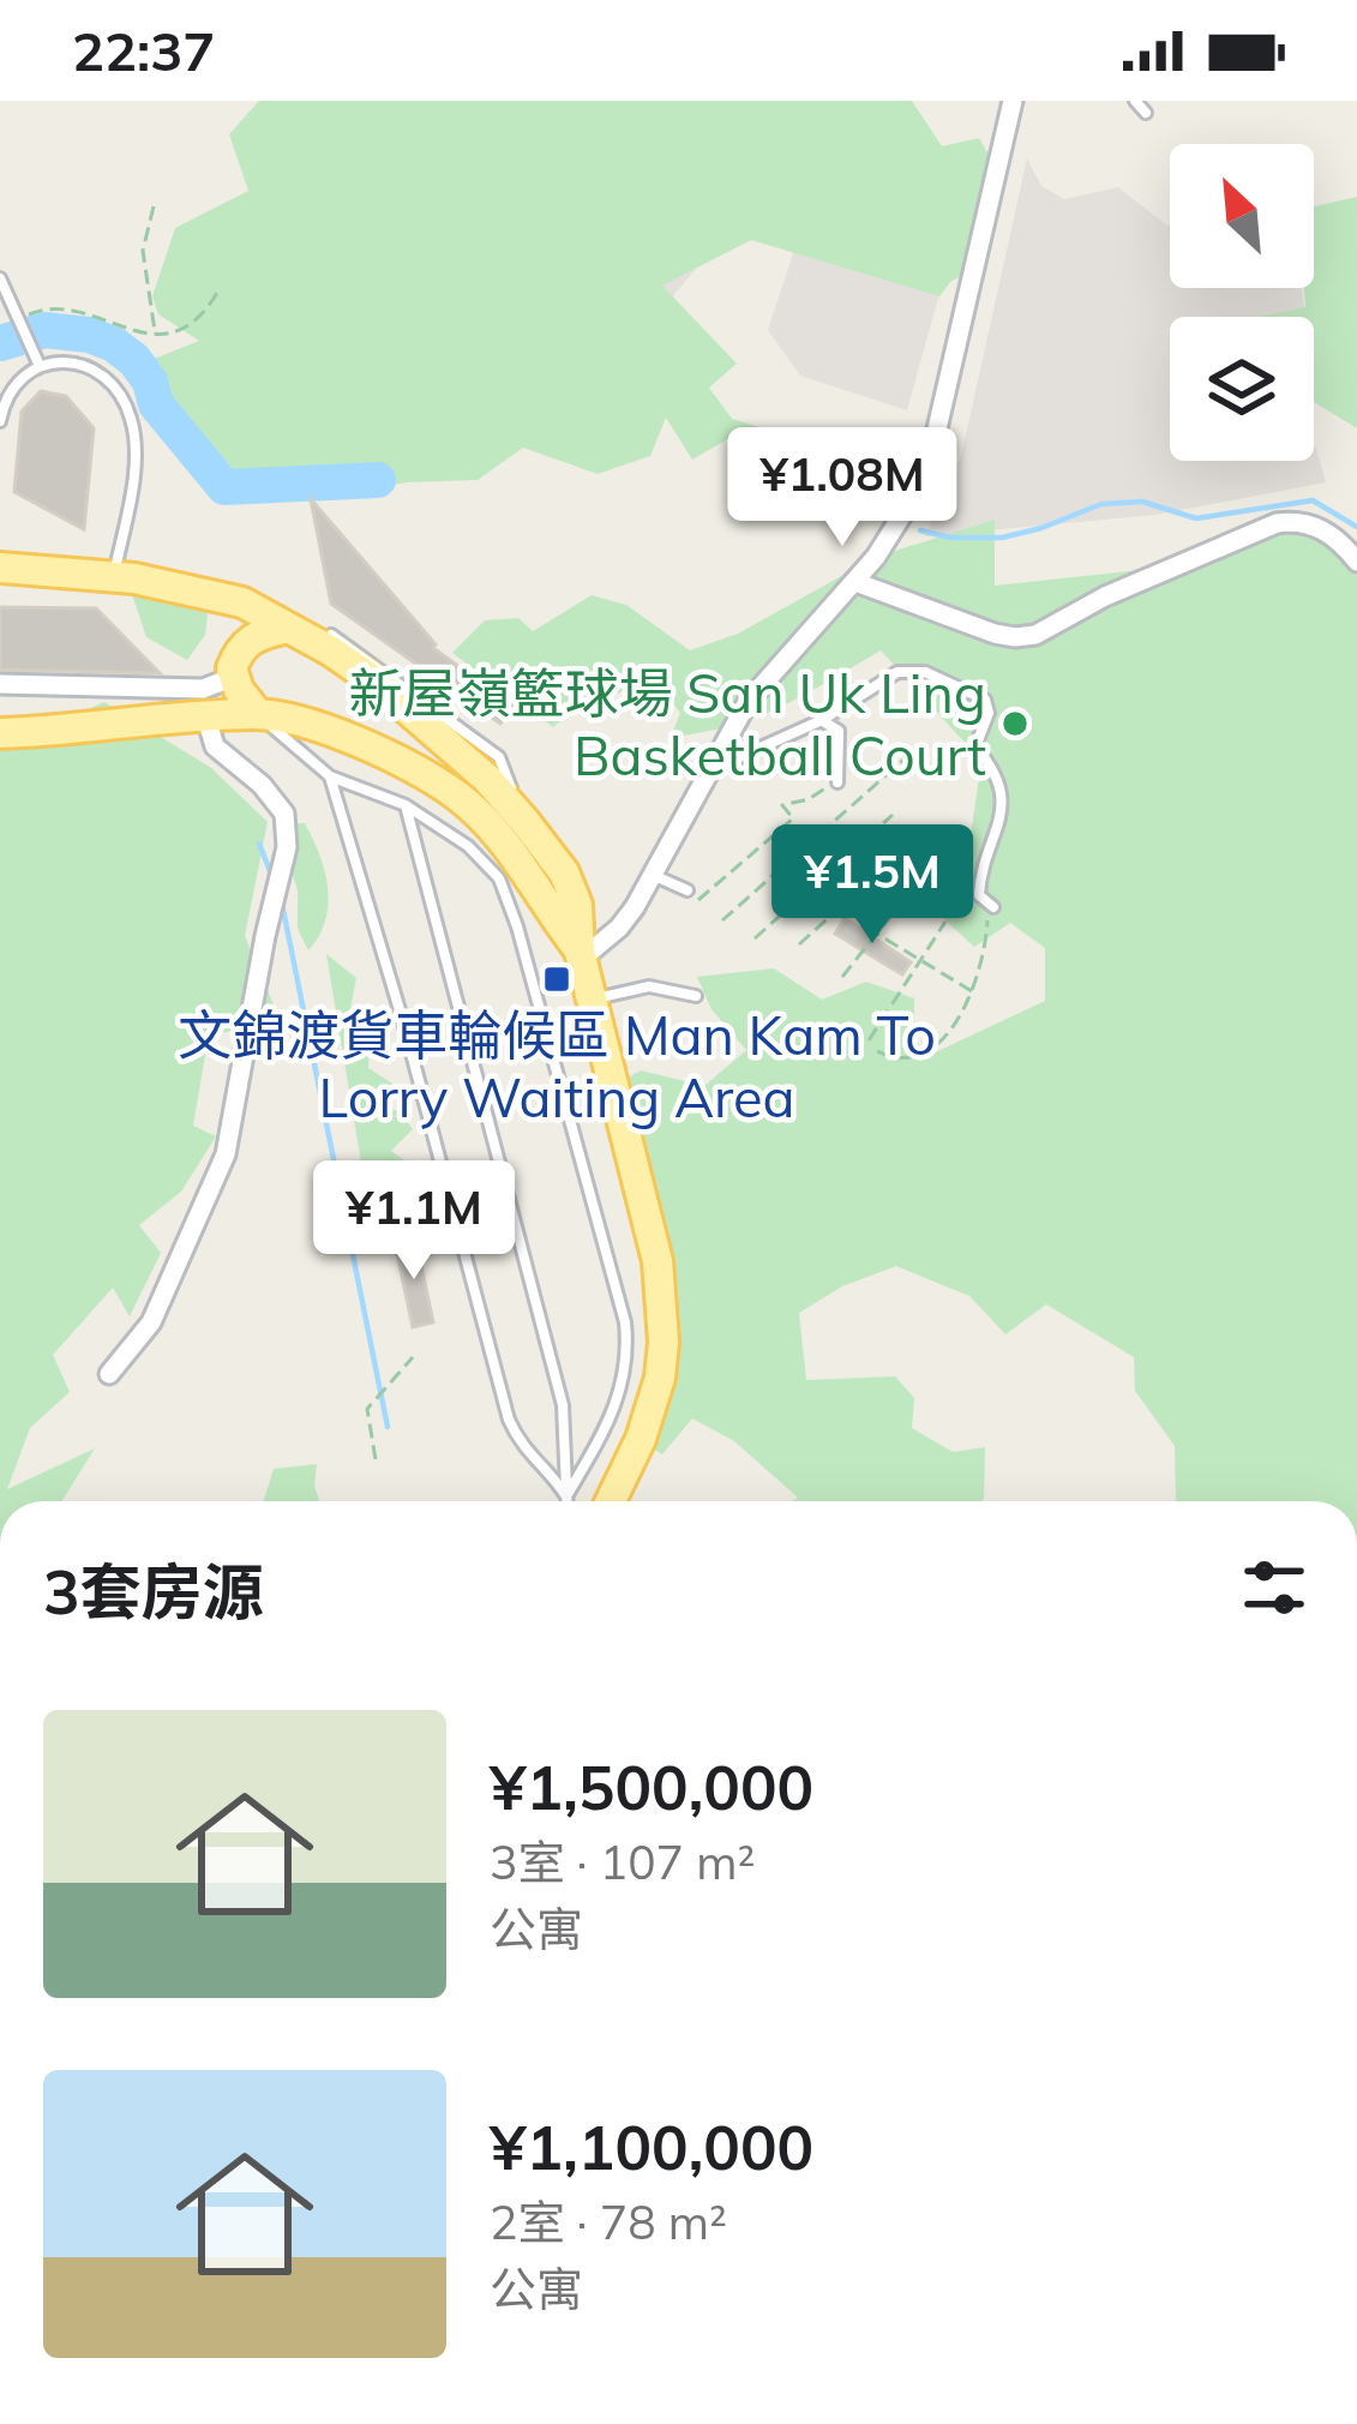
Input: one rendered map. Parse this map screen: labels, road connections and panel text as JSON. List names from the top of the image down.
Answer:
{
  "places": {
    "other": ["新屋嶺籃球場 San Uk Ling Basketball Court"],
    "transit": ["文錦渡貨車輪候區 Man Kam To Lorry Waiting Area"]
  },
  "north": "top left",
  "page": {
    "status": "22:37",
    "price": ["¥1.08M", "¥1.5M", "¥1.1M"],
    "heading": "3套房源",
    "list": [
      {
        "name": "¥1,500,000",
        "note": "3室 · 107 m² · 公寓"
      },
      {
        "name": "¥1,100,000",
        "note": "2室 · 78 m² · 公寓"
      }
    ]
  }
}
